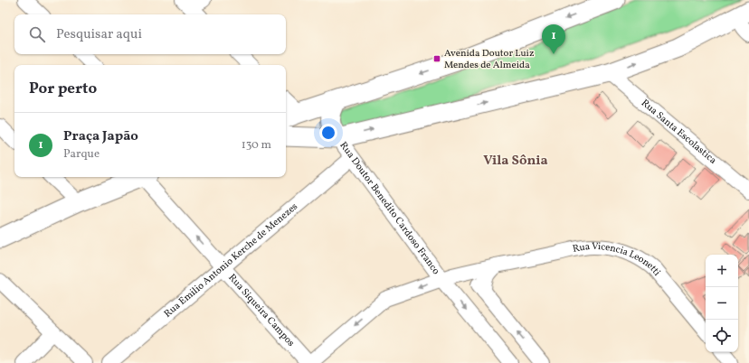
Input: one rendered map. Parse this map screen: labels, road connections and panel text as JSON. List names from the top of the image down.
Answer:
{
  "streets": {
    "street": [
      "Rua Santa Escolastica",
      "Rua Doutor Benedito Cardoso Franco",
      "Rua Emilio Antonio Kerche de Menezes",
      "Rua Vicencia Leonetti",
      "Rua Siqueira Campos"
    ]
  },
  "crossings": [
    ["Rua Doutor Benedito Cardoso Franco", "Rua Emilio Antonio Kerche de Menezes"],
    ["Rua Doutor Benedito Cardoso Franco", "Rua Vicencia Leonetti"],
    ["Rua Emilio Antonio Kerche de Menezes", "Rua Siqueira Campos"],
    ["Rua Vicencia Leonetti", "Rua Siqueira Campos"]
  ],
  "one_way": ["Rua Siqueira Campos"],
  "districts": ["Vila Sônia"],
  "places": {
    "transit": ["Avenida Doutor Luiz Mendes de Almeida"]
  },
  "page": {
    "search": "Pesquisar aqui",
    "pins": "1",
    "heading": "Por perto",
    "list": [
      {
        "mark": "1",
        "name": "Praça Japão",
        "note": "Parque",
        "value": "130 m"
      }
    ],
    "map_buttons": ["+", "−"]
  }
}
